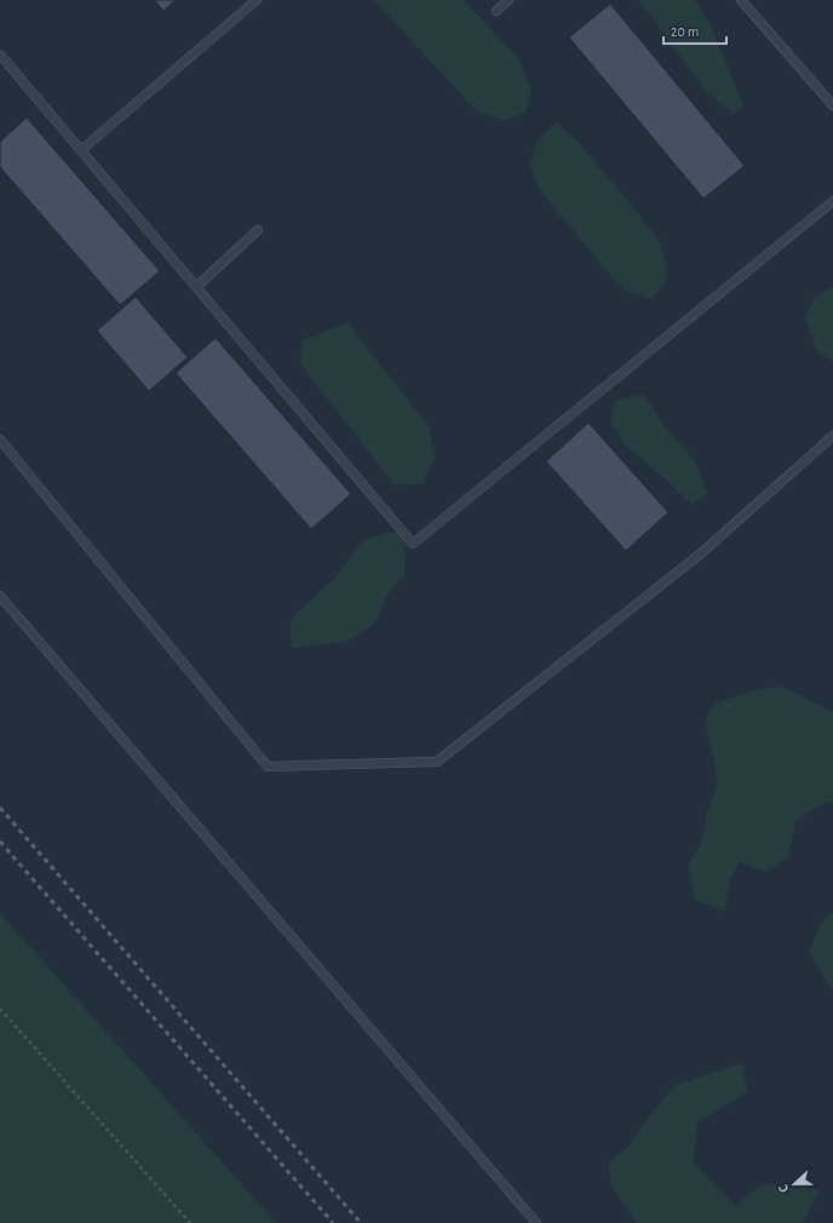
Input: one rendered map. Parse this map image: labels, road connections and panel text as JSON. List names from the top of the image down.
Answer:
{
  "scale_bar": "20 m",
  "north": "left"
}
